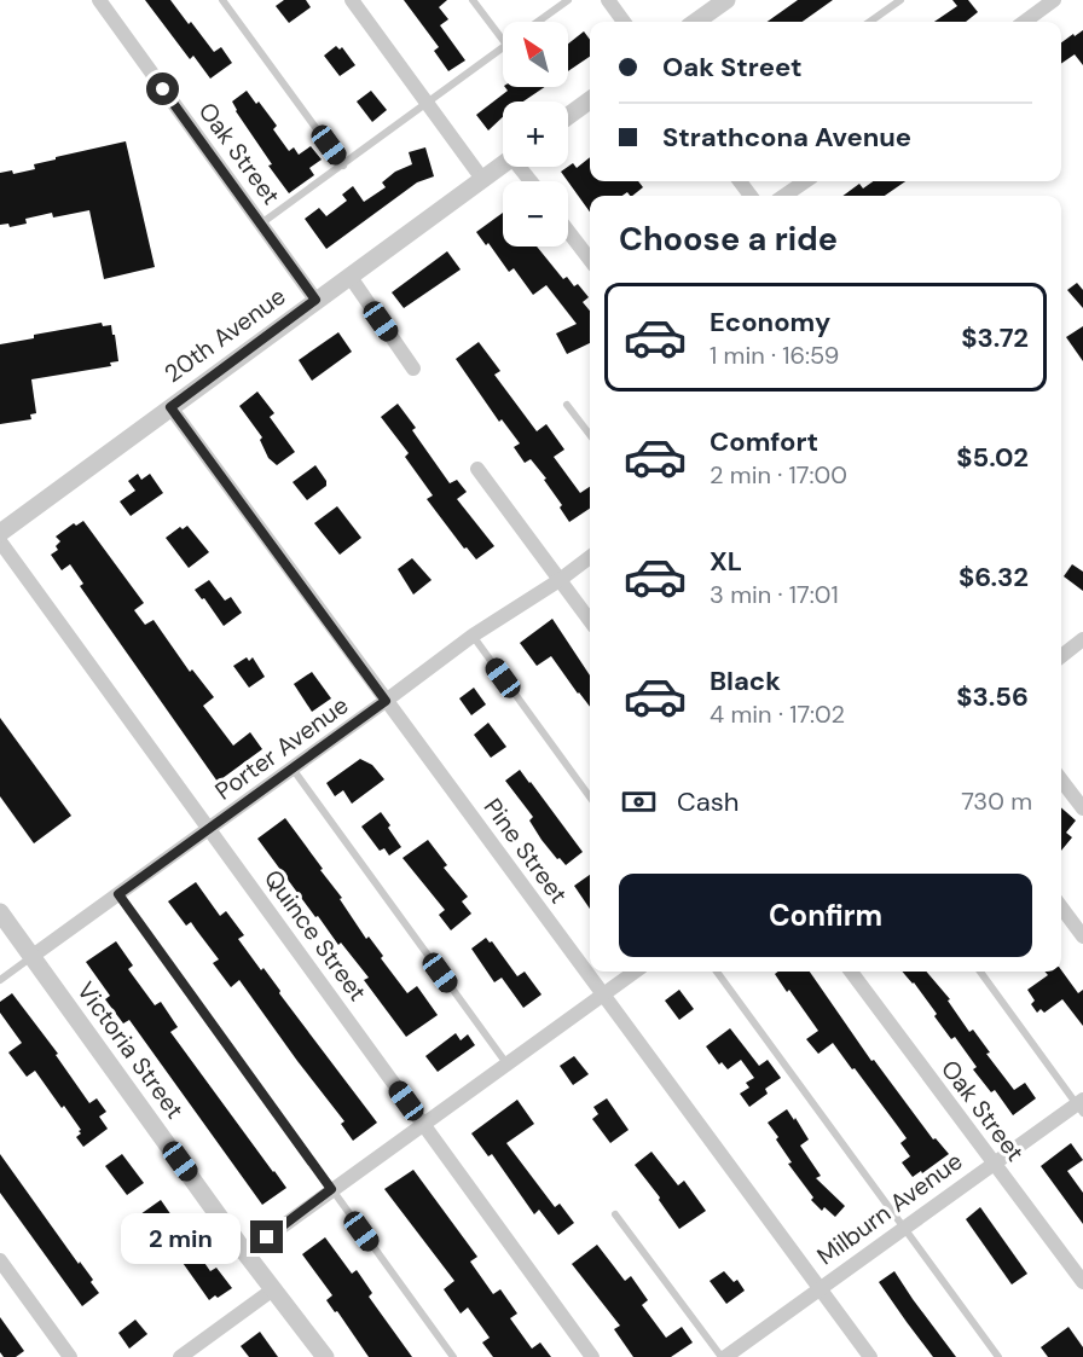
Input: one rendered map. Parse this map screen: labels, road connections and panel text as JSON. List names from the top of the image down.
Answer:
{
  "streets": {
    "street": [
      "Oak Street",
      "20th Avenue",
      "Porter Avenue",
      "Pine Street",
      "Quince Street",
      "Victoria Street",
      "Milburn Avenue"
    ]
  },
  "crossings": [
    ["Oak Street", "20th Avenue"],
    ["Oak Street", "Milburn Avenue"],
    ["20th Avenue", "Pine Street"],
    ["Porter Avenue", "Pine Street"],
    ["Porter Avenue", "Quince Street"],
    ["Porter Avenue", "Victoria Street"],
    ["Pine Street", "Milburn Avenue"]
  ],
  "north": "top left",
  "page": {
    "map_buttons": ["+", "−"],
    "banner": ["Oak Street", "Strathcona Avenue"],
    "heading": "Choose a ride",
    "list": [
      {
        "name": "Economy",
        "note": "1 min · 16:59",
        "value": "$3.72"
      },
      {
        "name": "Comfort",
        "note": "2 min · 17:00",
        "value": "$5.02"
      },
      {
        "name": "XL",
        "note": "3 min · 17:01",
        "value": "$6.32"
      },
      {
        "name": "Black",
        "note": "4 min · 17:02",
        "value": "$3.56"
      }
    ],
    "pay": ["Cash", "730 m"],
    "buttons": "Confirm",
    "bubble": "2 min"
  }
}
